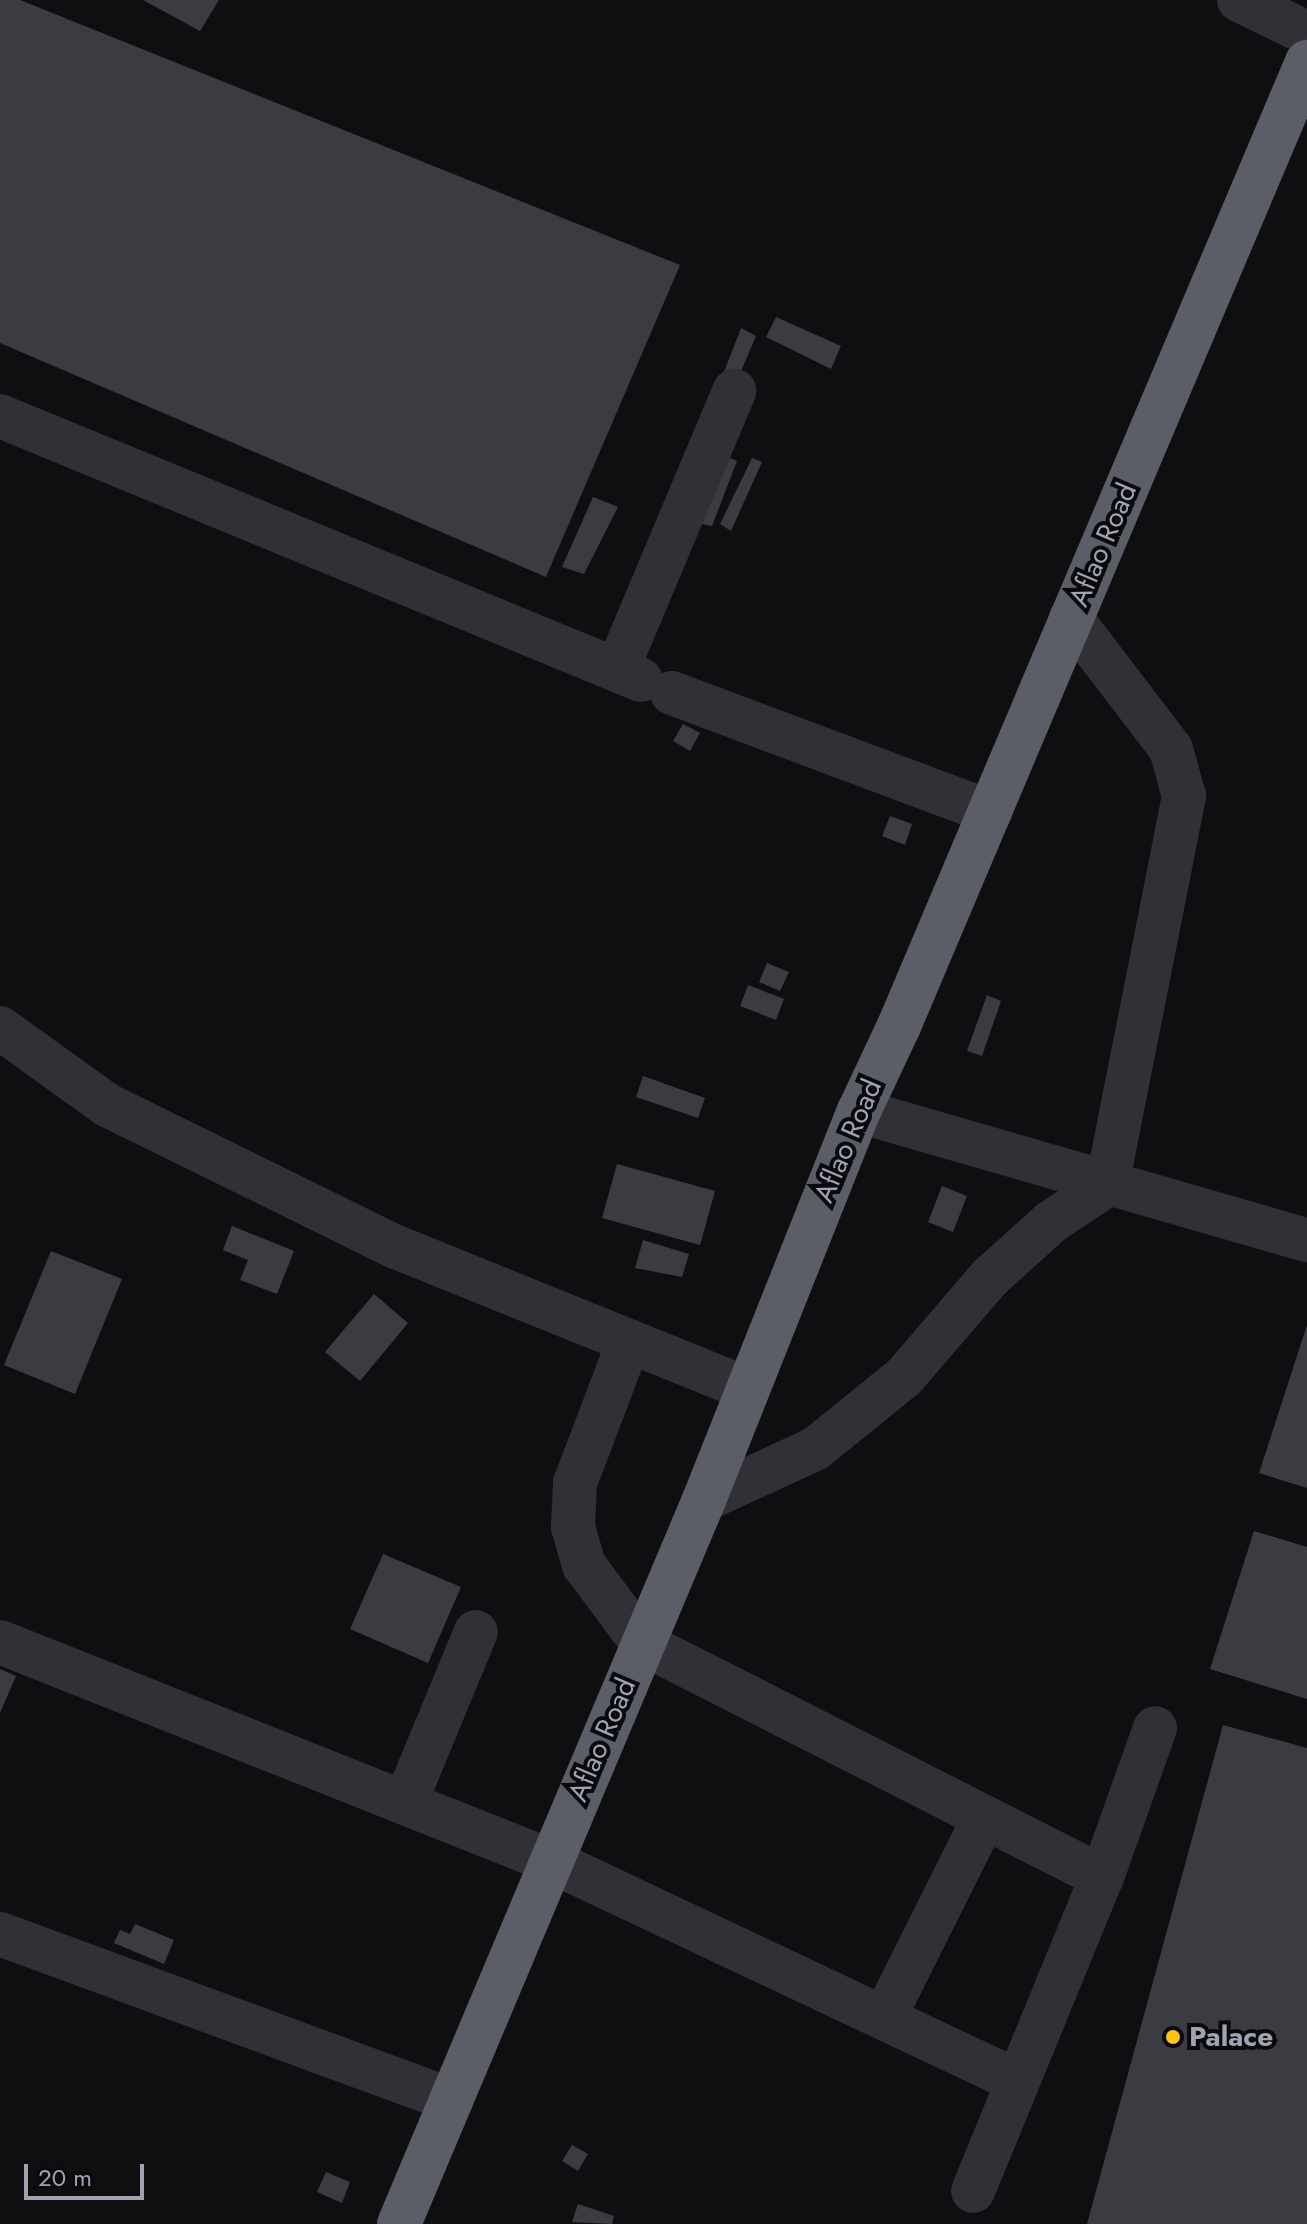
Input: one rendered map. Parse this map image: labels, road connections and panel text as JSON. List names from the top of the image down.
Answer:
{
  "streets": {
    "highway": ["Aflao Road"]
  },
  "places": ["Palace"],
  "scale_bar": "20 m"
}
